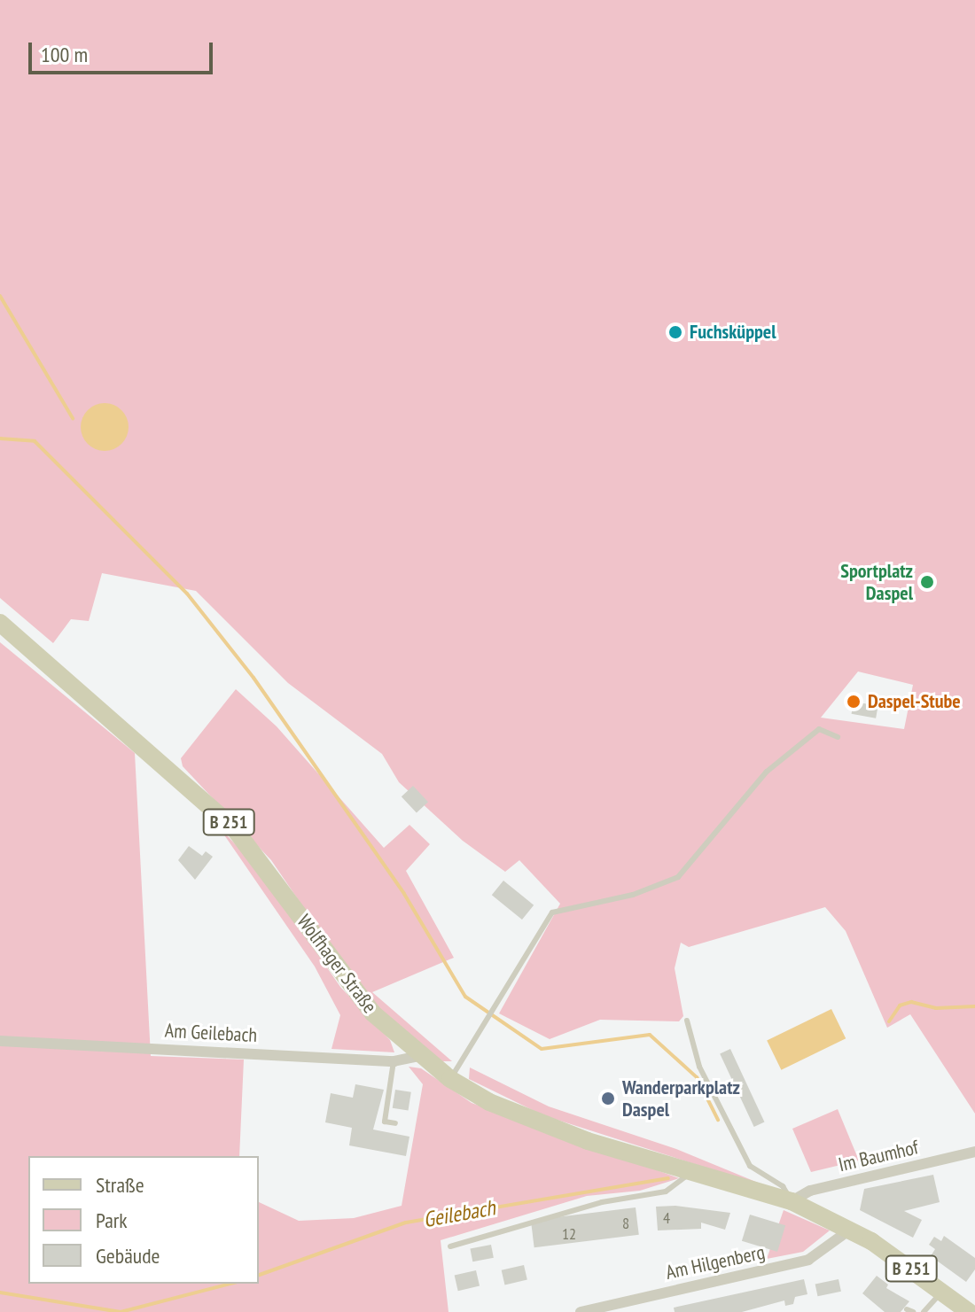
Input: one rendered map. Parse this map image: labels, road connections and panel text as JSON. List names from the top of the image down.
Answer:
{
  "streets": {
    "main road": ["B 251", "Wolfhager Straße"],
    "street": ["Am Geilebach", "Im Baumhof", "Am Hilgenberg"]
  },
  "crossings": [
    ["Wolfhager Straße", "Am Geilebach"],
    ["Wolfhager Straße", "Im Baumhof"],
    ["Wolfhager Straße", "Am Hilgenberg"]
  ],
  "water": ["Geilebach"],
  "places": [
    "Fuchsküppel",
    "Sportplatz Daspel",
    "Daspel-Stube",
    "Wanderparkplatz Daspel"
  ],
  "house_numbers": ["4", "8", "12"],
  "legend": ["Straße", "Park", "Gebäude"],
  "scale_bar": "100 m"
}
